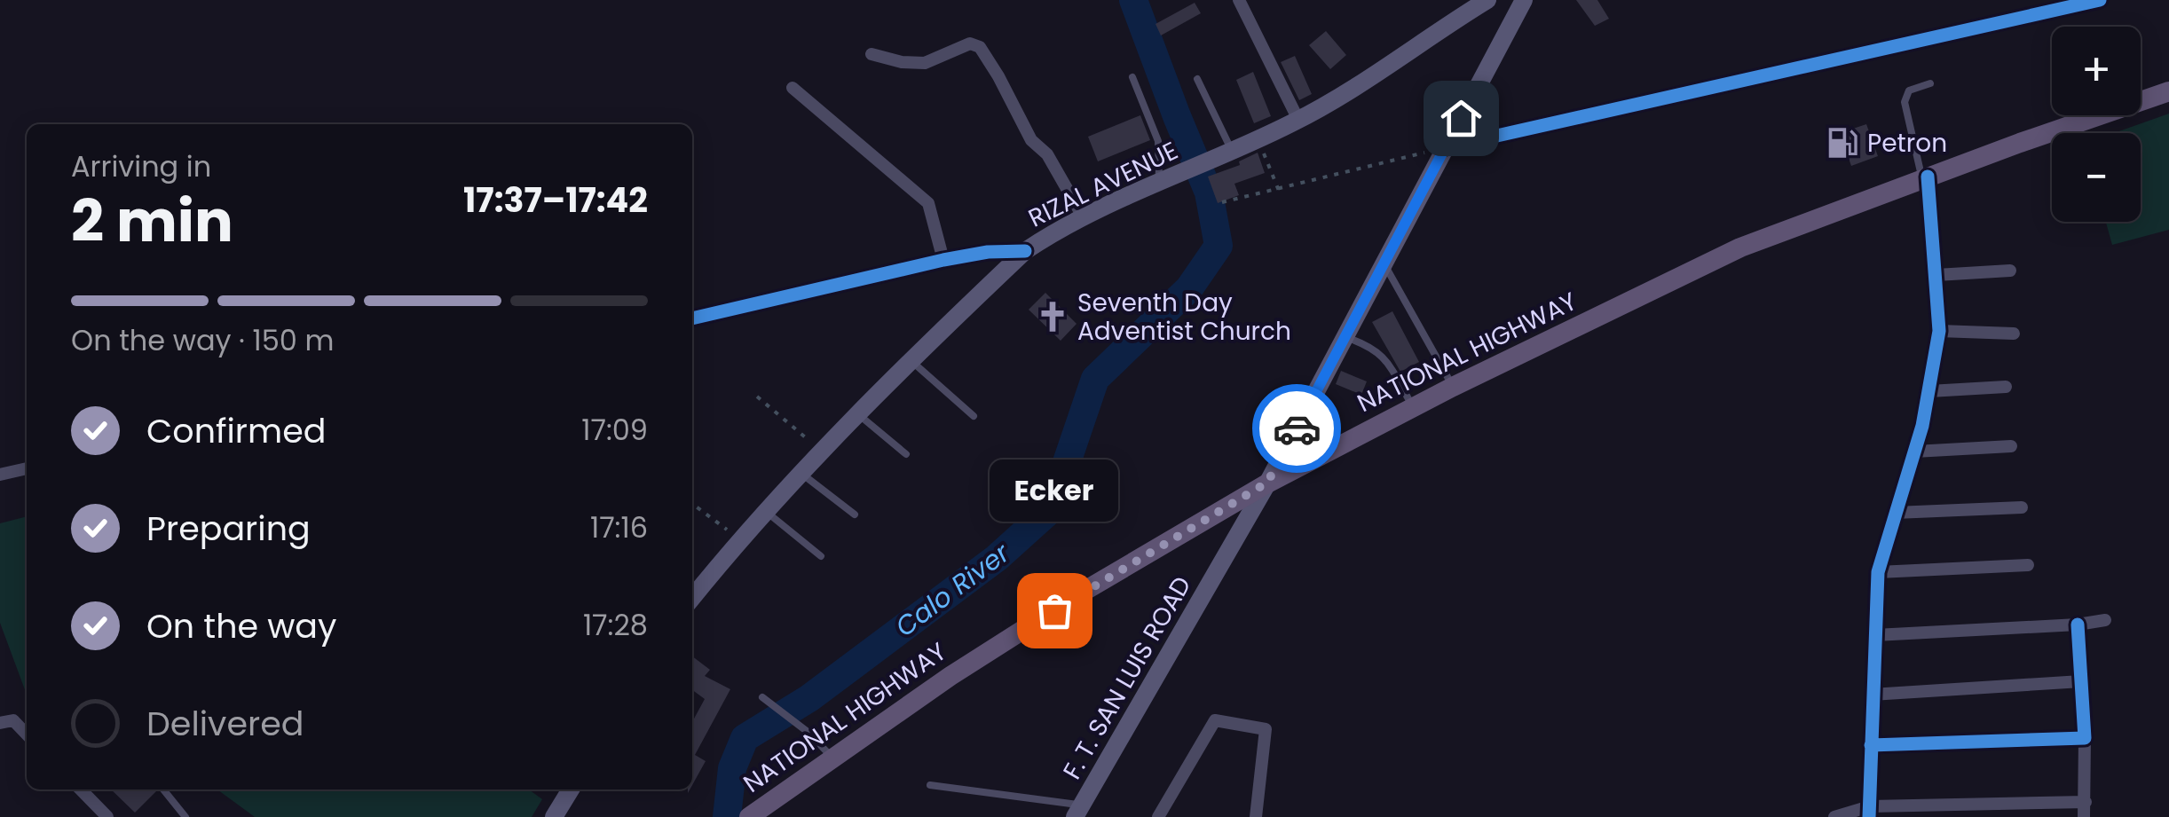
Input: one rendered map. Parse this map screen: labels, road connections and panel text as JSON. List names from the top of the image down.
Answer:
{
  "streets": {
    "main road": ["RIZAL AVENUE", "NATIONAL HIGHWAY", "F. T. SAN LUIS ROAD"]
  },
  "crossings": [
    ["NATIONAL HIGHWAY", "F. T. SAN LUIS ROAD"]
  ],
  "water": ["Calo River"],
  "places": {
    "fuel station": ["Petron"],
    "church": ["Seventh Day Adventist Church"],
    "other": ["Ecker"]
  },
  "page": {
    "map_buttons": ["+", "−"],
    "heading": ["2 min", "Arriving in", "17:37–17:42"],
    "bar": "On the way · 150 m",
    "list": [
      ["Confirmed", "17:09"],
      ["Preparing", "17:16"],
      ["On the way", "17:28"],
      "Delivered"
    ],
    "bubble": "Ecker"
  }
}
